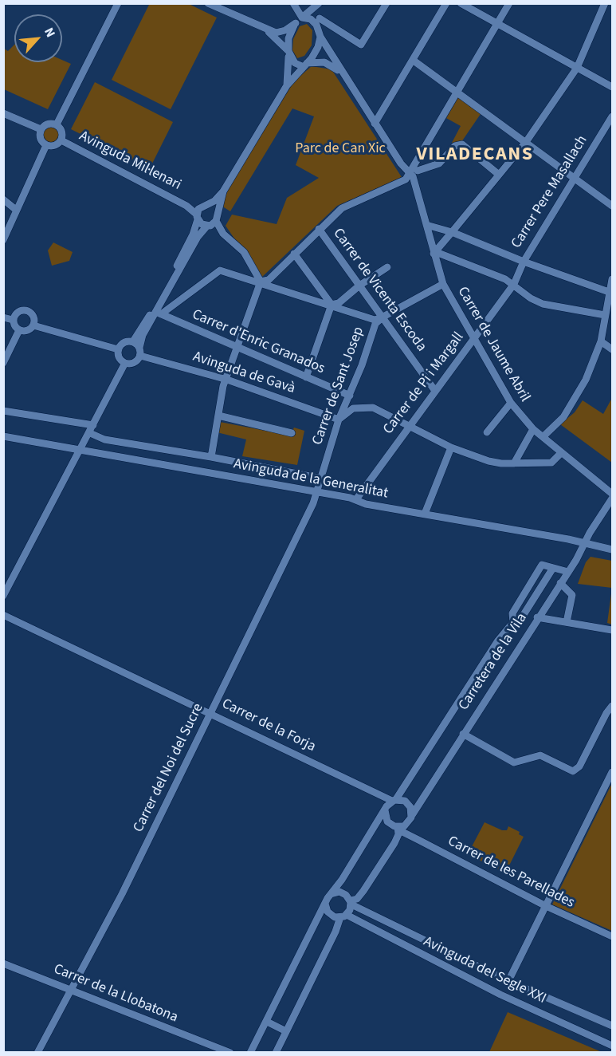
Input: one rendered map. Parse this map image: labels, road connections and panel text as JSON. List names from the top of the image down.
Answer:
{
  "streets": {
    "street": [
      "Avinguda Mil·lenari",
      "Carrer Pere Masallach",
      "Carrer de Vicenta Escoda",
      "Carrer d'Enric Granados",
      "Carrer de Jaume Abril",
      "Avinguda de Gavà",
      "Carrer de Pi i Margall",
      "Carrer de Sant Josep",
      "Avinguda de la Generalitat",
      "Carretera de la Vila",
      "Carrer de la Forja",
      "Carrer del Noi del Sucre",
      "Carrer de les Parellades",
      "Avinguda del Segle XXI",
      "Carrer de la Llobatona"
    ]
  },
  "crossings": [
    ["Carrer Pere Masallach", "Carrer de Pi i Margall"],
    ["Carrer de Vicenta Escoda", "Carrer de Pi i Margall"],
    ["Carrer de Vicenta Escoda", "Carrer de Sant Josep"],
    ["Carrer d'Enric Granados", "Carrer de Sant Josep"],
    ["Carrer de Jaume Abril", "Carrer de Pi i Margall"],
    ["Carrer de Jaume Abril", "Carrer de Sant Josep"],
    ["Avinguda de Gavà", "Carrer de Sant Josep"],
    ["Carrer de Pi i Margall", "Avinguda de la Generalitat"],
    ["Carrer de Sant Josep", "Avinguda de la Generalitat"],
    ["Carrer de Sant Josep", "Carrer del Noi del Sucre"],
    ["Avinguda de la Generalitat", "Carretera de la Vila"],
    ["Avinguda de la Generalitat", "Carrer del Noi del Sucre"],
    ["Carretera de la Vila", "Carrer de la Forja"],
    ["Carretera de la Vila", "Carrer de les Parellades"],
    ["Carrer de la Forja", "Carrer del Noi del Sucre"],
    ["Carrer de la Forja", "Carrer de les Parellades"],
    ["Carrer del Noi del Sucre", "Carrer de la Llobatona"]
  ],
  "districts": ["VILADECANS"],
  "parks": ["Parc de Can Xic"],
  "north": "top right"
}
